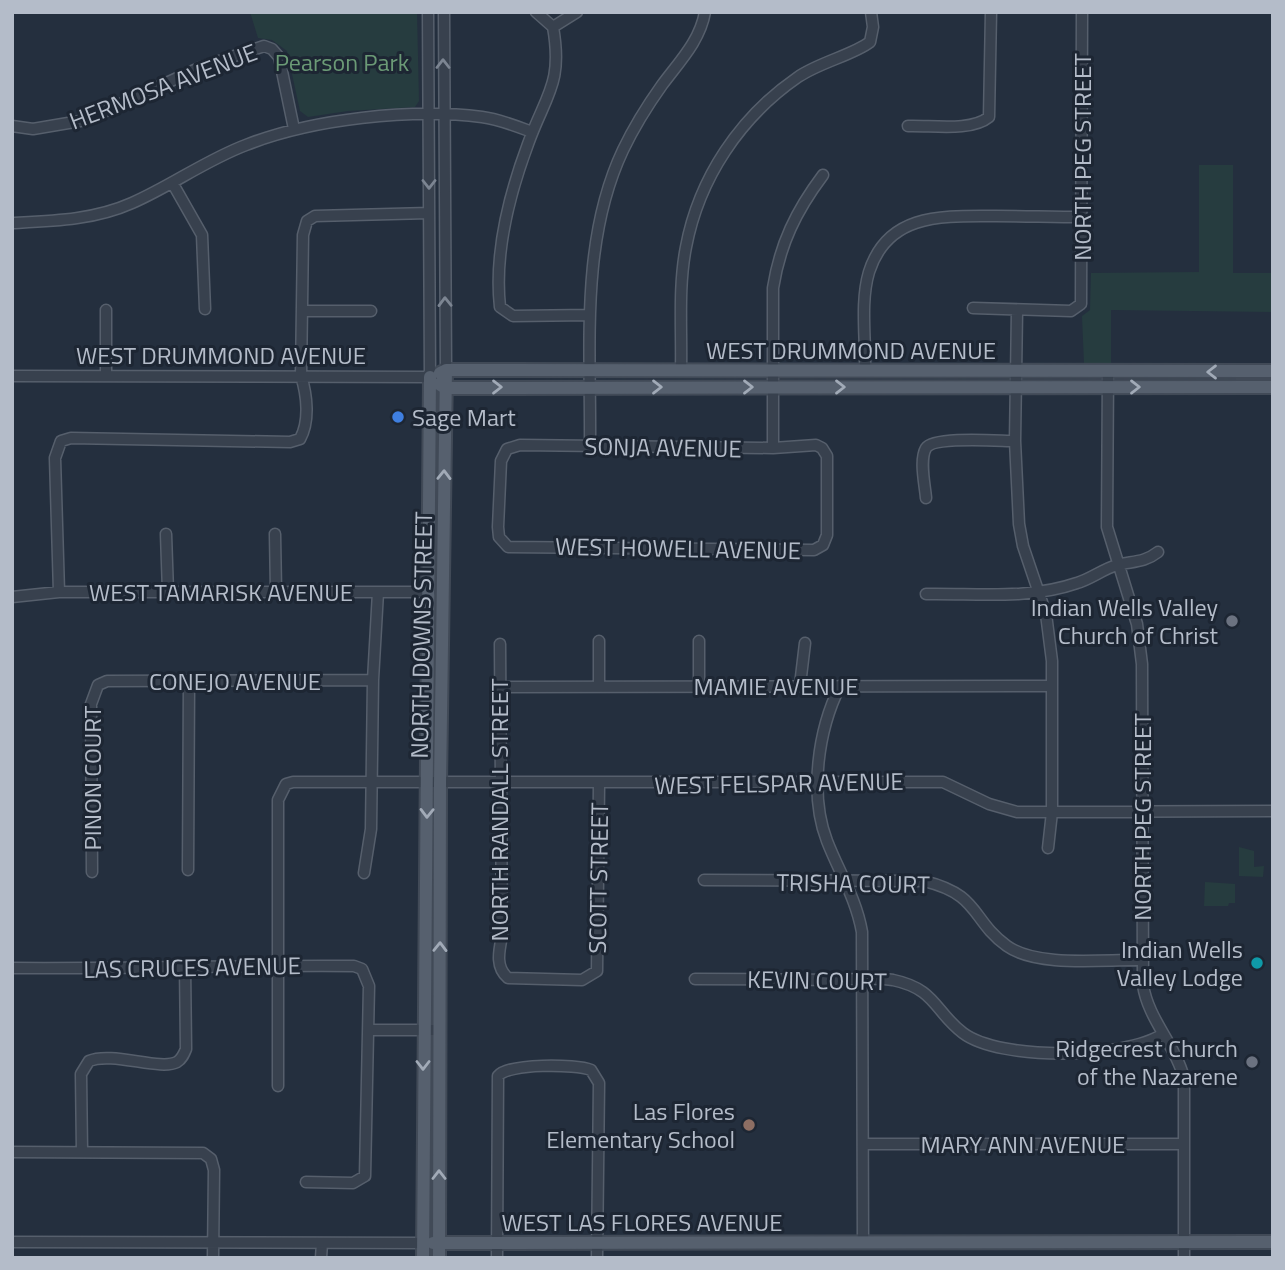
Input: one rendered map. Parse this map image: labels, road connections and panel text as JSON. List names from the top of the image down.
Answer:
{
  "streets": {
    "main road": ["WEST DRUMMOND AVENUE", "NORTH DOWNS STREET", "WEST LAS FLORES AVENUE"],
    "street": [
      "HERMOSA AVENUE",
      "NORTH PEG STREET",
      "SONJA AVENUE",
      "WEST HOWELL AVENUE",
      "WEST TAMARISK AVENUE",
      "CONEJO AVENUE",
      "MAMIE AVENUE",
      "PINON COURT",
      "WEST FELSPAR AVENUE",
      "NORTH RANDALL STREET",
      "SCOTT STREET",
      "TRISHA COURT",
      "LAS CRUCES AVENUE",
      "KEVIN COURT",
      "MARY ANN AVENUE"
    ]
  },
  "crossings": [
    ["NORTH PEG STREET", "WEST DRUMMOND AVENUE"],
    ["NORTH PEG STREET", "WEST FELSPAR AVENUE"],
    ["NORTH PEG STREET", "TRISHA COURT"],
    ["NORTH PEG STREET", "KEVIN COURT"],
    ["NORTH PEG STREET", "MARY ANN AVENUE"],
    ["NORTH PEG STREET", "WEST LAS FLORES AVENUE"],
    ["WEST DRUMMOND AVENUE", "NORTH DOWNS STREET"],
    ["SONJA AVENUE", "WEST HOWELL AVENUE"],
    ["WEST TAMARISK AVENUE", "NORTH DOWNS STREET"],
    ["NORTH DOWNS STREET", "WEST FELSPAR AVENUE"],
    ["NORTH DOWNS STREET", "WEST LAS FLORES AVENUE"],
    ["CONEJO AVENUE", "PINON COURT"],
    ["MAMIE AVENUE", "NORTH RANDALL STREET"],
    ["WEST FELSPAR AVENUE", "NORTH RANDALL STREET"],
    ["WEST FELSPAR AVENUE", "SCOTT STREET"],
    ["WEST FELSPAR AVENUE", "LAS CRUCES AVENUE"],
    ["NORTH RANDALL STREET", "SCOTT STREET"]
  ],
  "parks": ["Pearson Park"],
  "places": [
    "Sage Mart",
    "Indian Wells Valley Church of Christ",
    "Indian Wells Valley Lodge",
    "Ridgecrest Church of the Nazarene",
    "Las Flores Elementary School"
  ]
}
